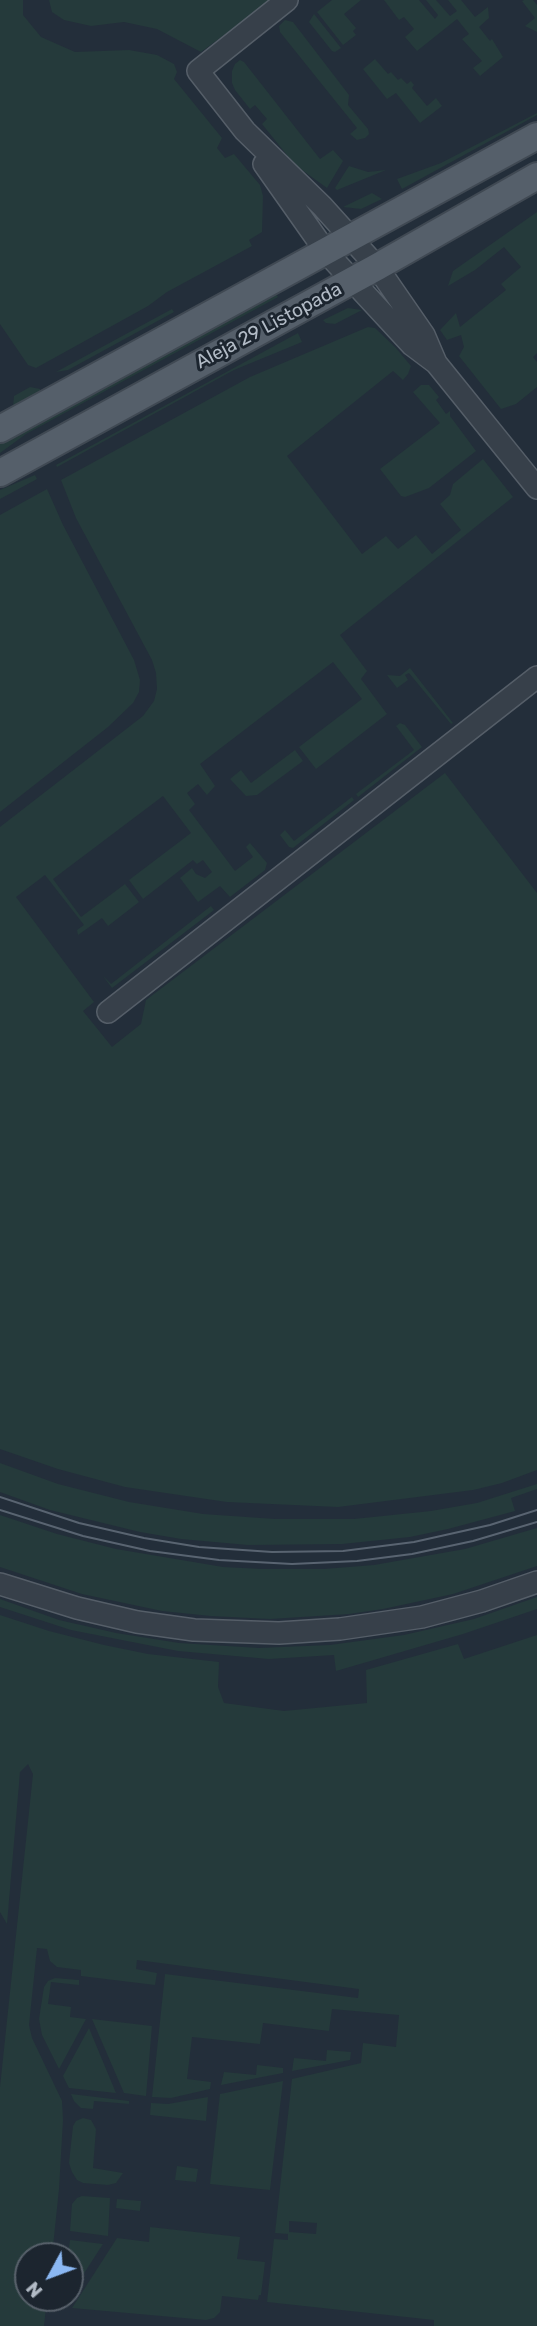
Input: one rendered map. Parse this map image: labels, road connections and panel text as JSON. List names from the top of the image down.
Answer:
{
  "streets": {
    "main road": ["Aleja 29 Listopada"]
  },
  "north": "bottom left"
}
